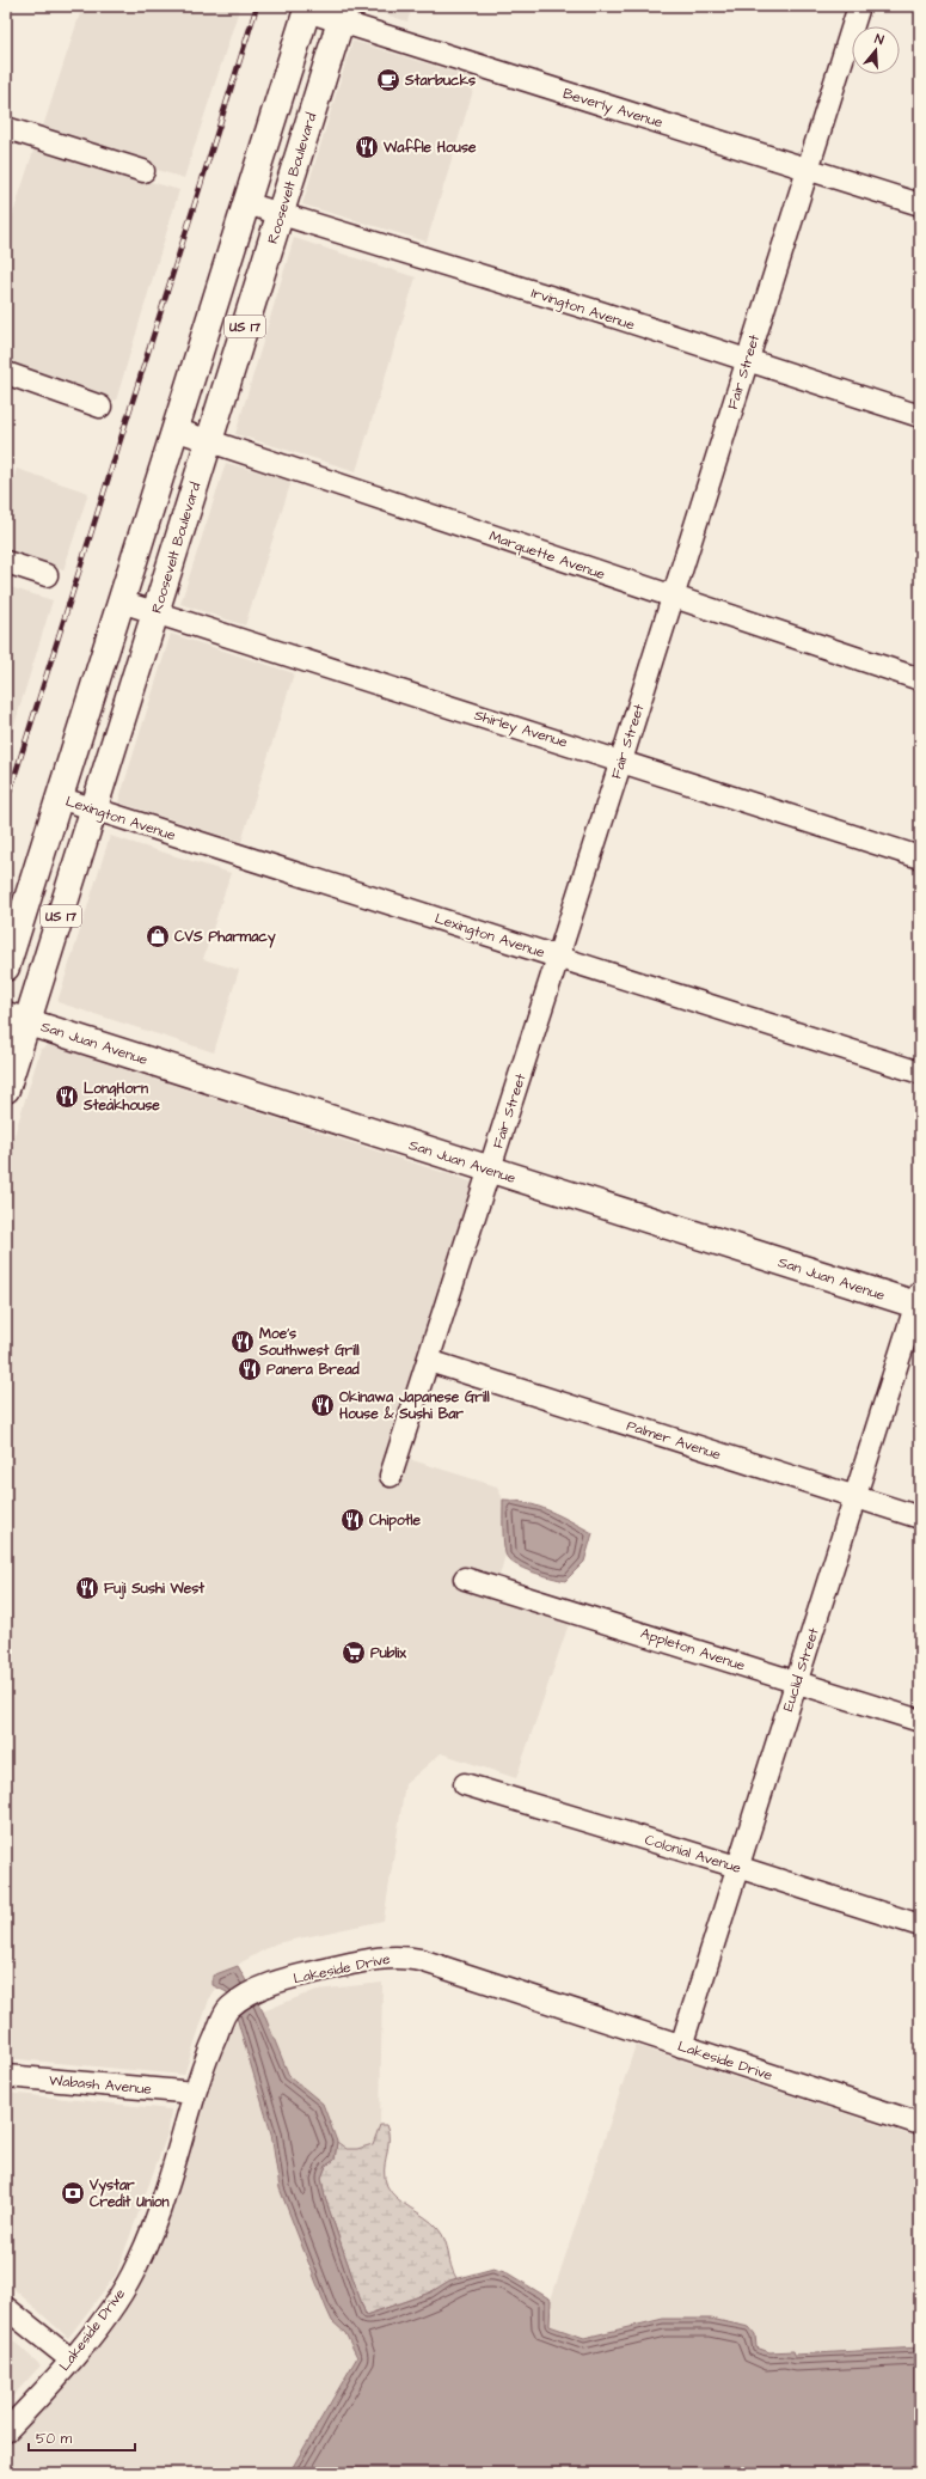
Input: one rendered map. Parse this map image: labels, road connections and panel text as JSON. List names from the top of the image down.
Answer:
{
  "streets": {
    "main road": ["Roosevelt Boulevard", "US 17", "San Juan Avenue"],
    "street": [
      "Beverly Avenue",
      "Irvington Avenue",
      "Fair Street",
      "Marquette Avenue",
      "Shirley Avenue",
      "Lexington Avenue",
      "Palmer Avenue",
      "Appleton Avenue",
      "Euclid Street",
      "Colonial Avenue",
      "Lakeside Drive",
      "Wabash Avenue"
    ]
  },
  "crossings": [
    ["Beverly Avenue", "Roosevelt Boulevard"],
    ["Beverly Avenue", "US 17"],
    ["Beverly Avenue", "Fair Street"],
    ["Roosevelt Boulevard", "Irvington Avenue"],
    ["Roosevelt Boulevard", "Marquette Avenue"],
    ["Roosevelt Boulevard", "Shirley Avenue"],
    ["Roosevelt Boulevard", "Lexington Avenue"],
    ["Roosevelt Boulevard", "San Juan Avenue"],
    ["Irvington Avenue", "US 17"],
    ["Irvington Avenue", "Fair Street"],
    ["US 17", "Marquette Avenue"],
    ["US 17", "Shirley Avenue"],
    ["US 17", "Lexington Avenue"],
    ["Fair Street", "Marquette Avenue"],
    ["Fair Street", "Shirley Avenue"],
    ["Fair Street", "Lexington Avenue"],
    ["Fair Street", "San Juan Avenue"],
    ["Fair Street", "Palmer Avenue"],
    ["San Juan Avenue", "Euclid Street"],
    ["Palmer Avenue", "Euclid Street"],
    ["Appleton Avenue", "Euclid Street"],
    ["Euclid Street", "Colonial Avenue"],
    ["Euclid Street", "Lakeside Drive"],
    ["Lakeside Drive", "Wabash Avenue"]
  ],
  "places": {
    "cafe": ["Starbucks"],
    "restaurant": [
      "Waffle House",
      "LongHorn Steakhouse",
      "Moe's Southwest Grill",
      "Panera Bread",
      "Okinawa Japanese Grill House & Sushi Bar",
      "Chipotle",
      "Fuji Sushi West"
    ],
    "shop": ["CVS Pharmacy"],
    "supermarket": ["Publix"],
    "bank": ["Vystar Credit Union"]
  },
  "scale_bar": "50 m",
  "north": "top"
}
